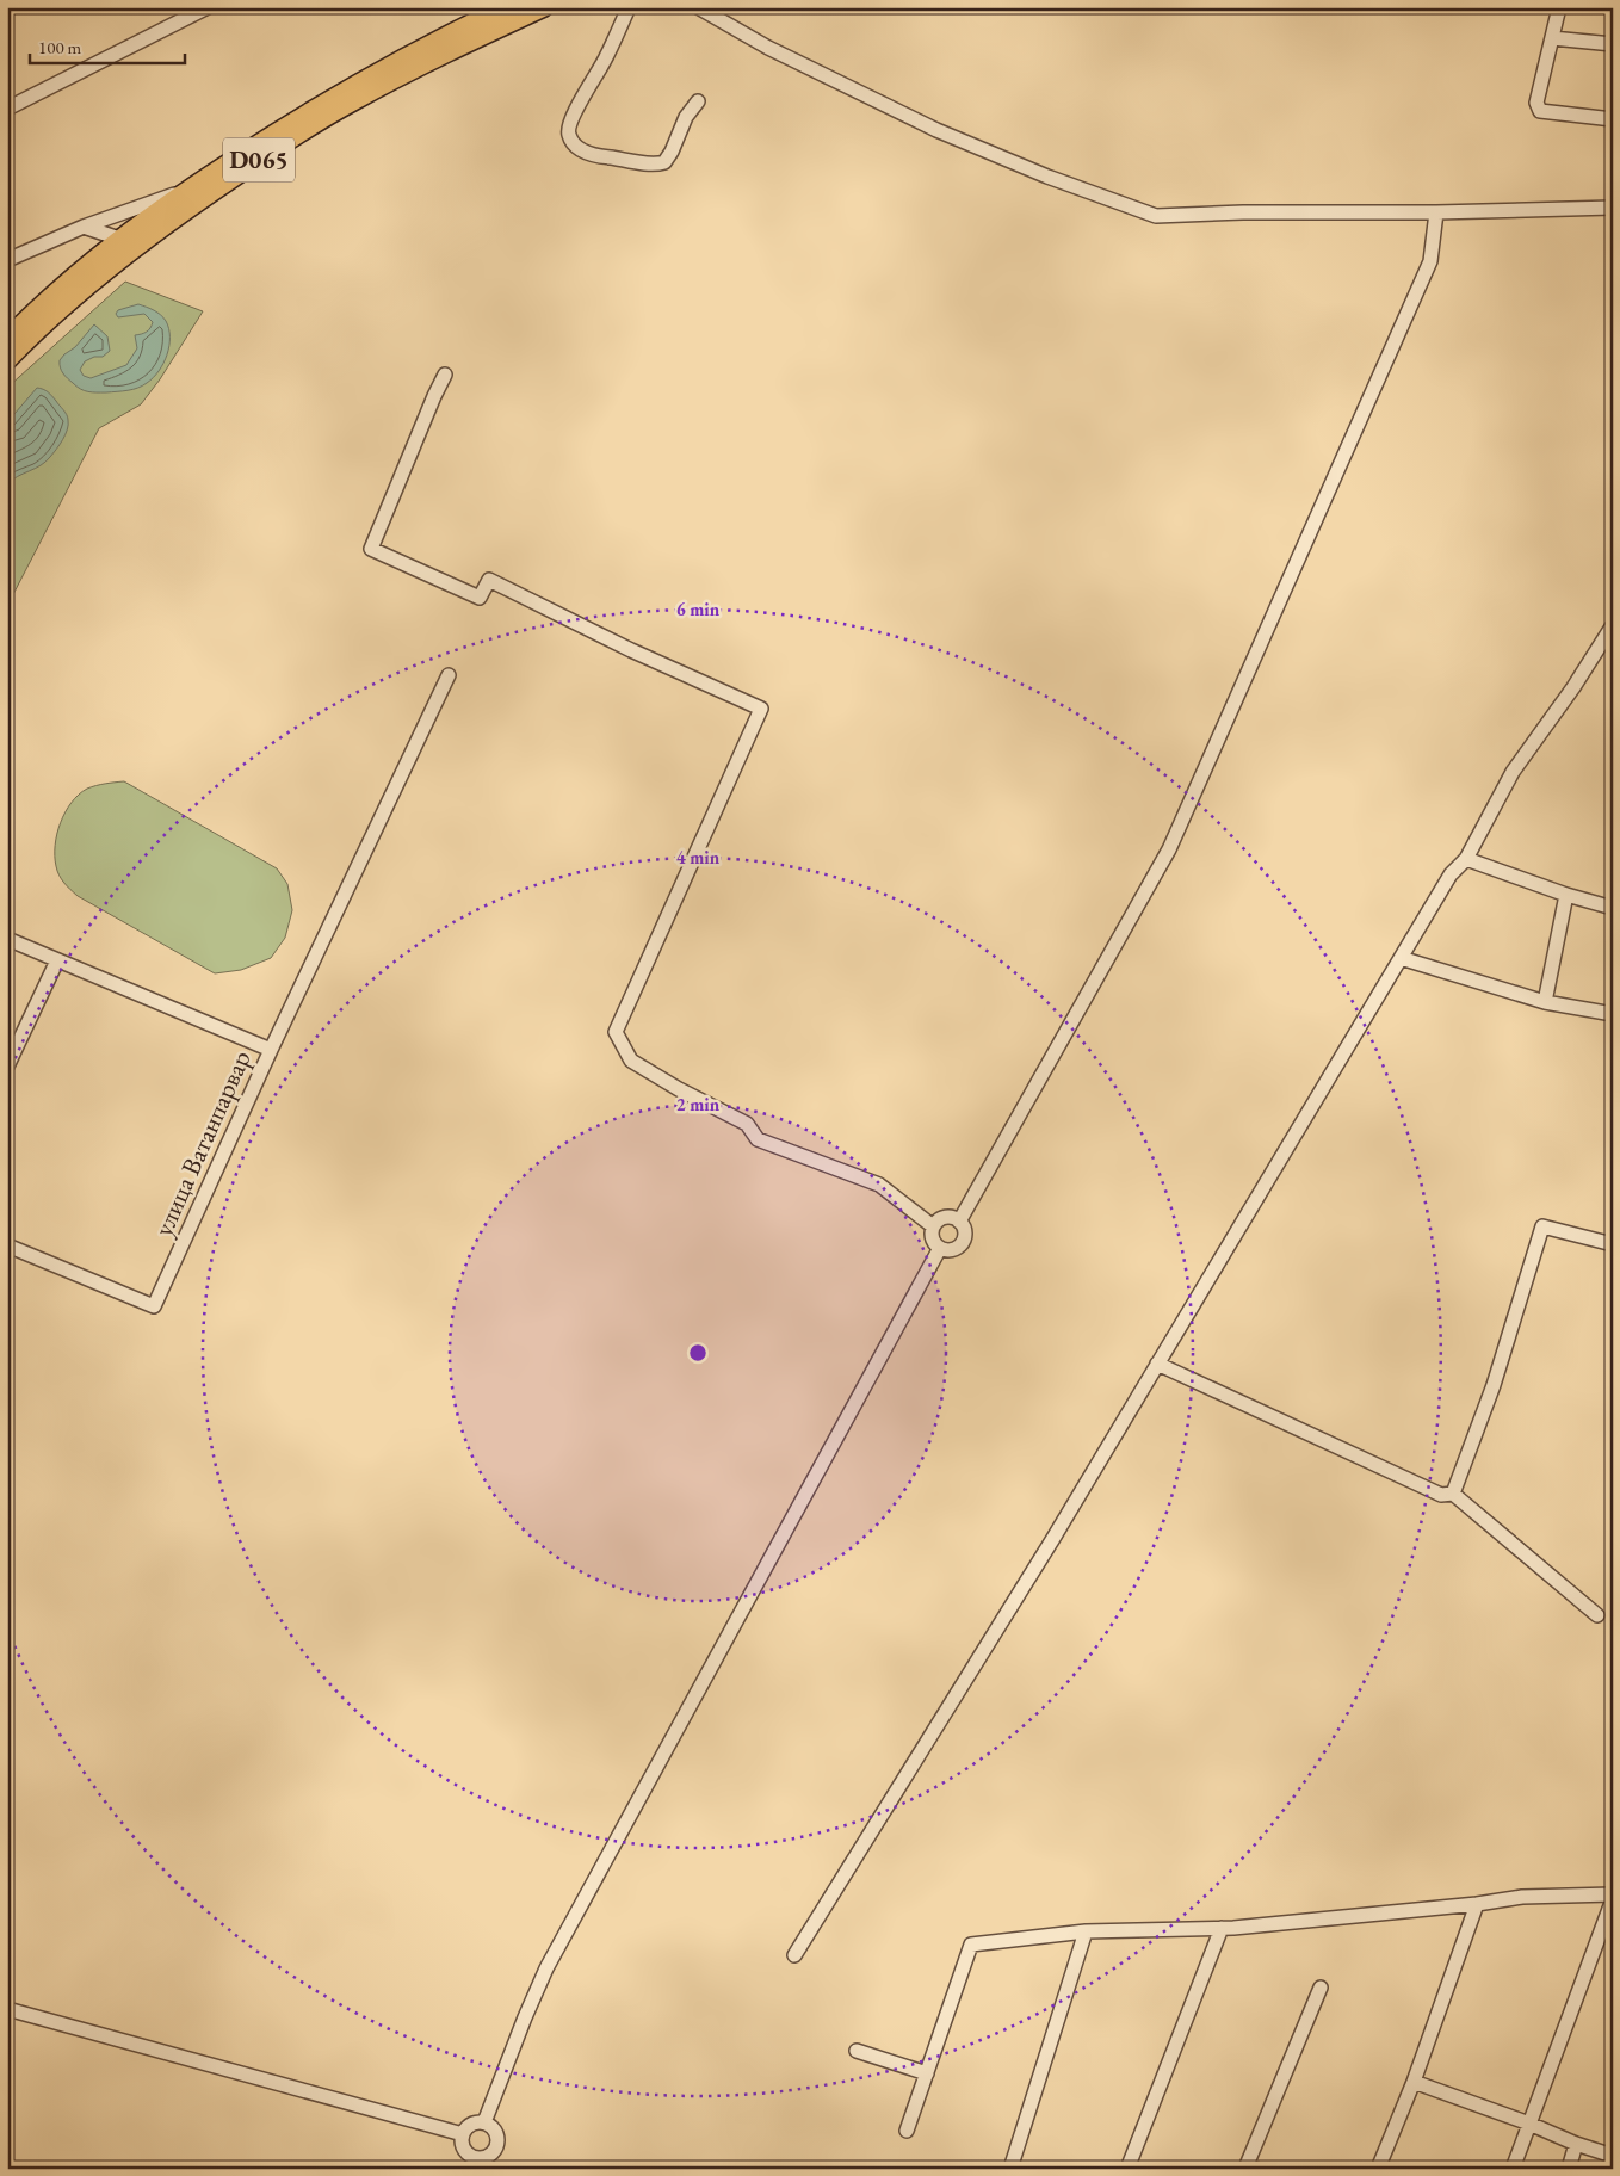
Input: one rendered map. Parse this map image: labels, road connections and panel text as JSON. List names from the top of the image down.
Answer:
{
  "streets": {
    "main road": ["D065"],
    "street": ["улица Ватанпарвар"]
  },
  "scale_bar": "100 m",
  "rings": ["6 min", "4 min", "2 min"]
}
